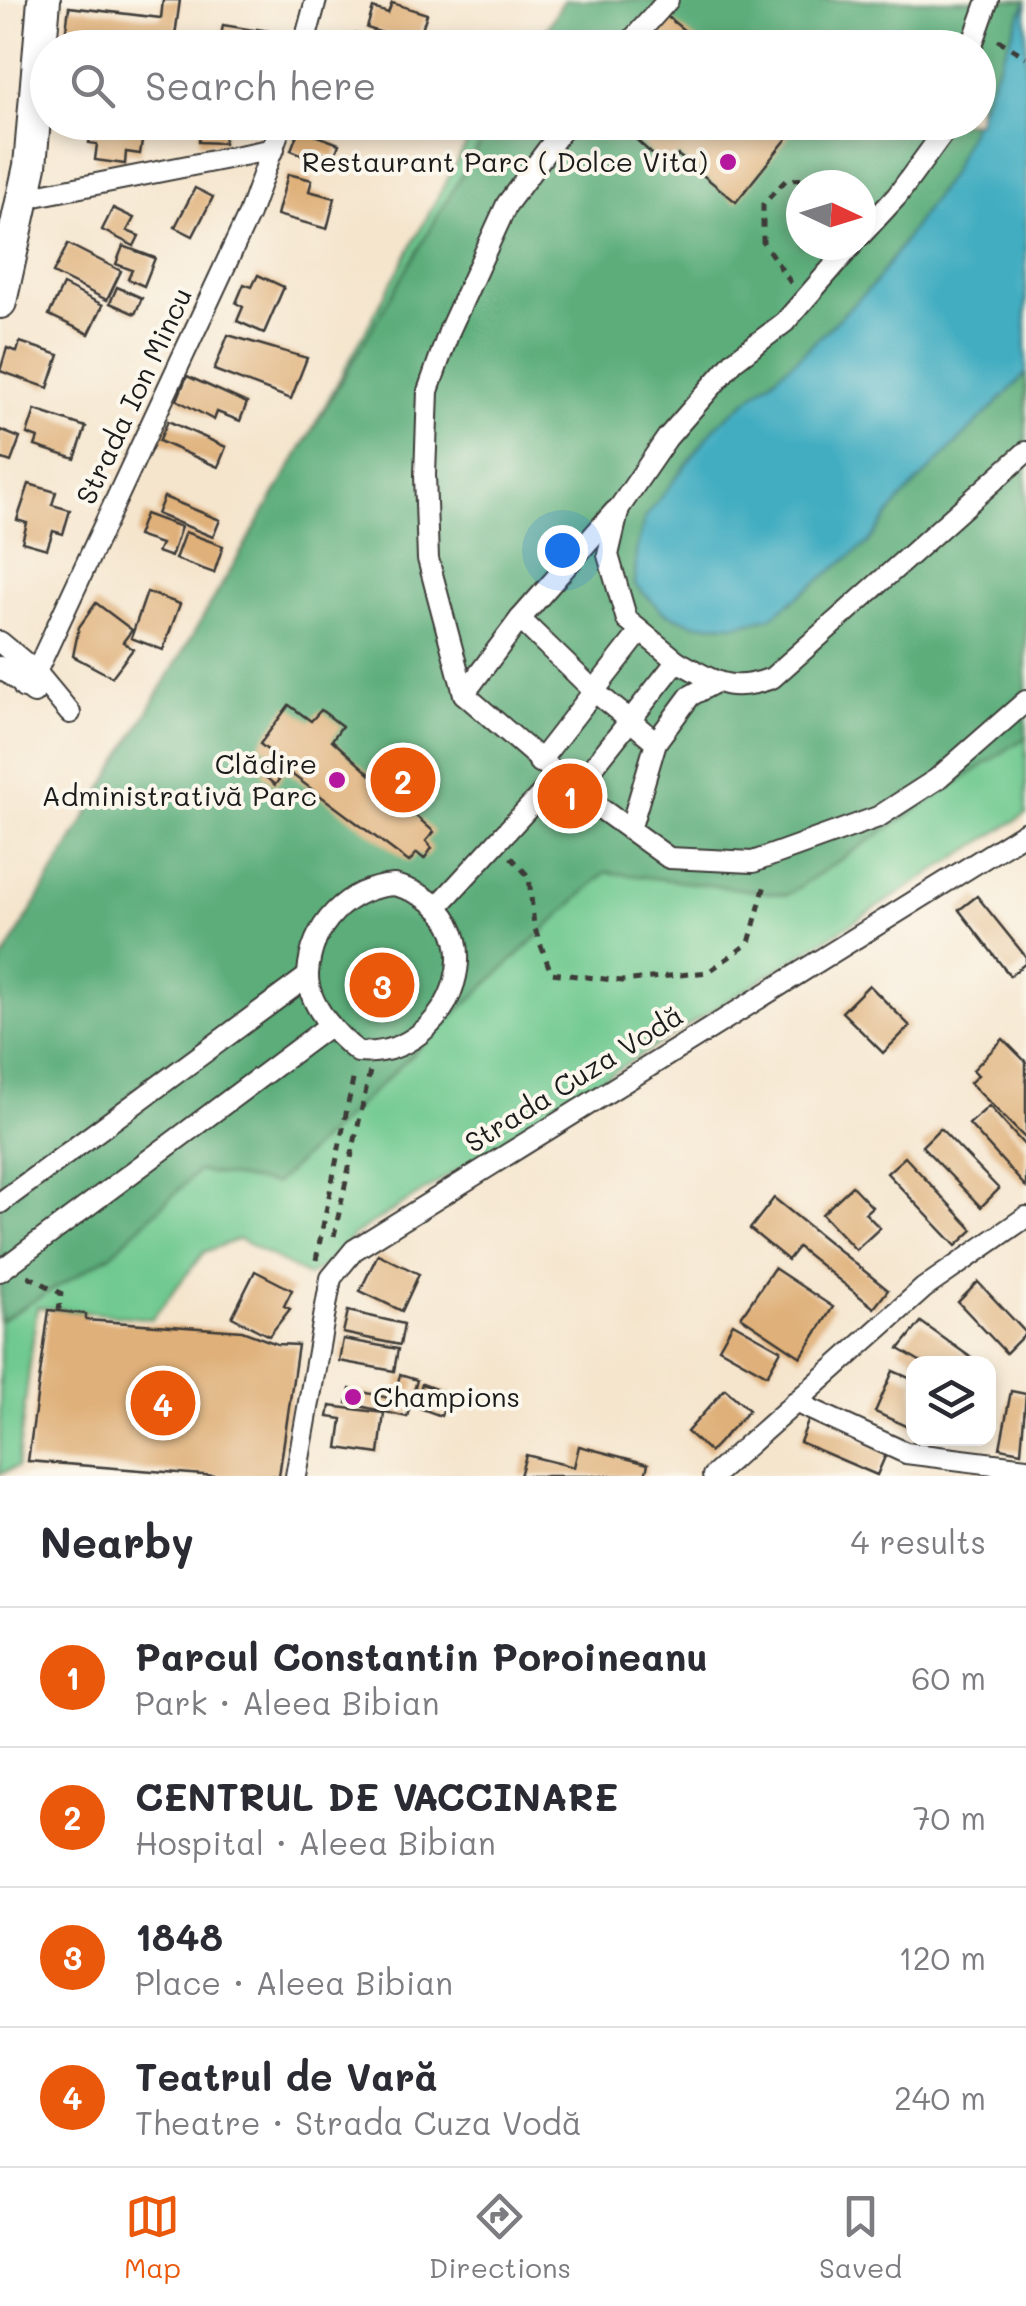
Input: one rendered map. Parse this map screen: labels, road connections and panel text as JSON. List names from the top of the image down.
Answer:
{
  "streets": {
    "street": ["Strada Ion Mincu", "Strada Cuza Vodă"]
  },
  "places": ["Restaurant Parc ( Dolce Vita)", "Clădire Administrativă Parc", "Champions"],
  "north": "right",
  "page": {
    "search": "Search here",
    "pins": [
      "2",
      "1",
      "3",
      "4"
    ],
    "heading": ["Nearby", "4 results"],
    "list": [
      {
        "mark": "1",
        "name": "Parcul Constantin Poroineanu",
        "note": "Park · Aleea Bibian",
        "value": "60 m"
      },
      {
        "mark": "2",
        "name": "CENTRUL DE VACCINARE",
        "note": "Hospital · Aleea Bibian",
        "value": "70 m"
      },
      {
        "mark": "3",
        "name": "1848",
        "note": "Place · Aleea Bibian",
        "value": "120 m"
      },
      {
        "mark": "4",
        "name": "Teatrul de Vară",
        "note": "Theatre · Strada Cuza Vodă",
        "value": "240 m"
      }
    ],
    "nav": ["Map", "Directions", "Saved"]
  }
}
